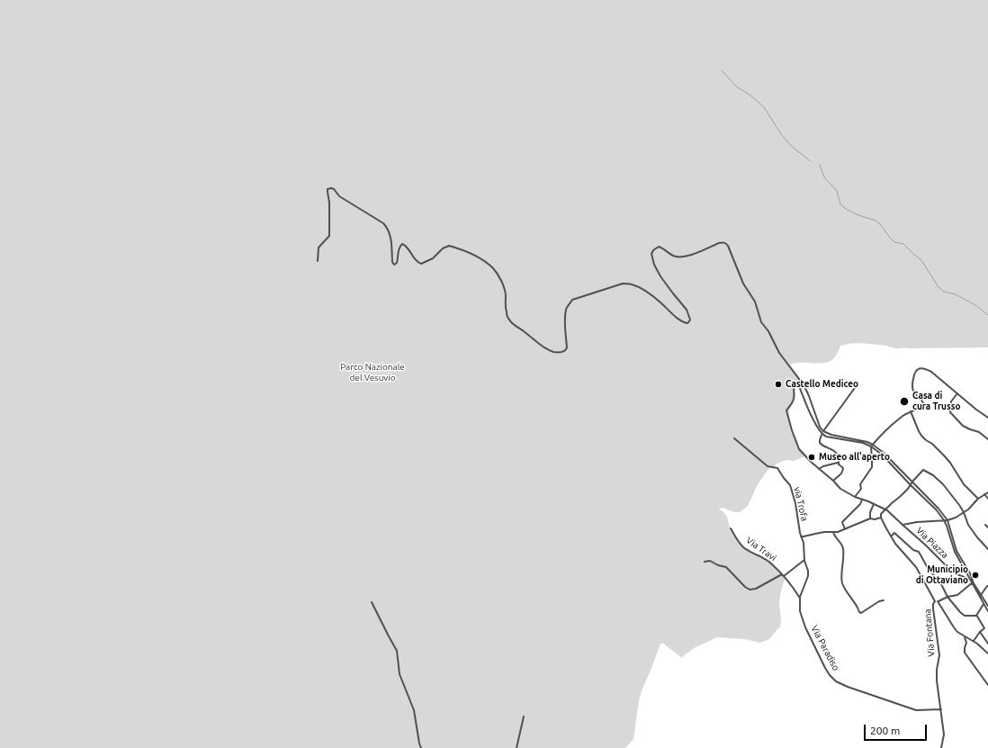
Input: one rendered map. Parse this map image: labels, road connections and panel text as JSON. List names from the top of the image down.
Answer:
{
  "streets": {
    "street": [
      "via Trofa",
      "Via Piazza",
      "Via Travi",
      "Via Fontana",
      "Via Paradiso"
    ]
  },
  "crossings": [
    ["via Trofa", "Via Paradiso"],
    ["Via Travi", "Via Paradiso"],
    ["Via Fontana", "Via Paradiso"]
  ],
  "parks": ["Parco Nazionale del Vesuvio"],
  "places": [
    "Castello Mediceo",
    "Casa di cura Trusso",
    "Museo all'aperto",
    "Municipio di Ottaviano"
  ],
  "scale_bar": "200 m"
}
